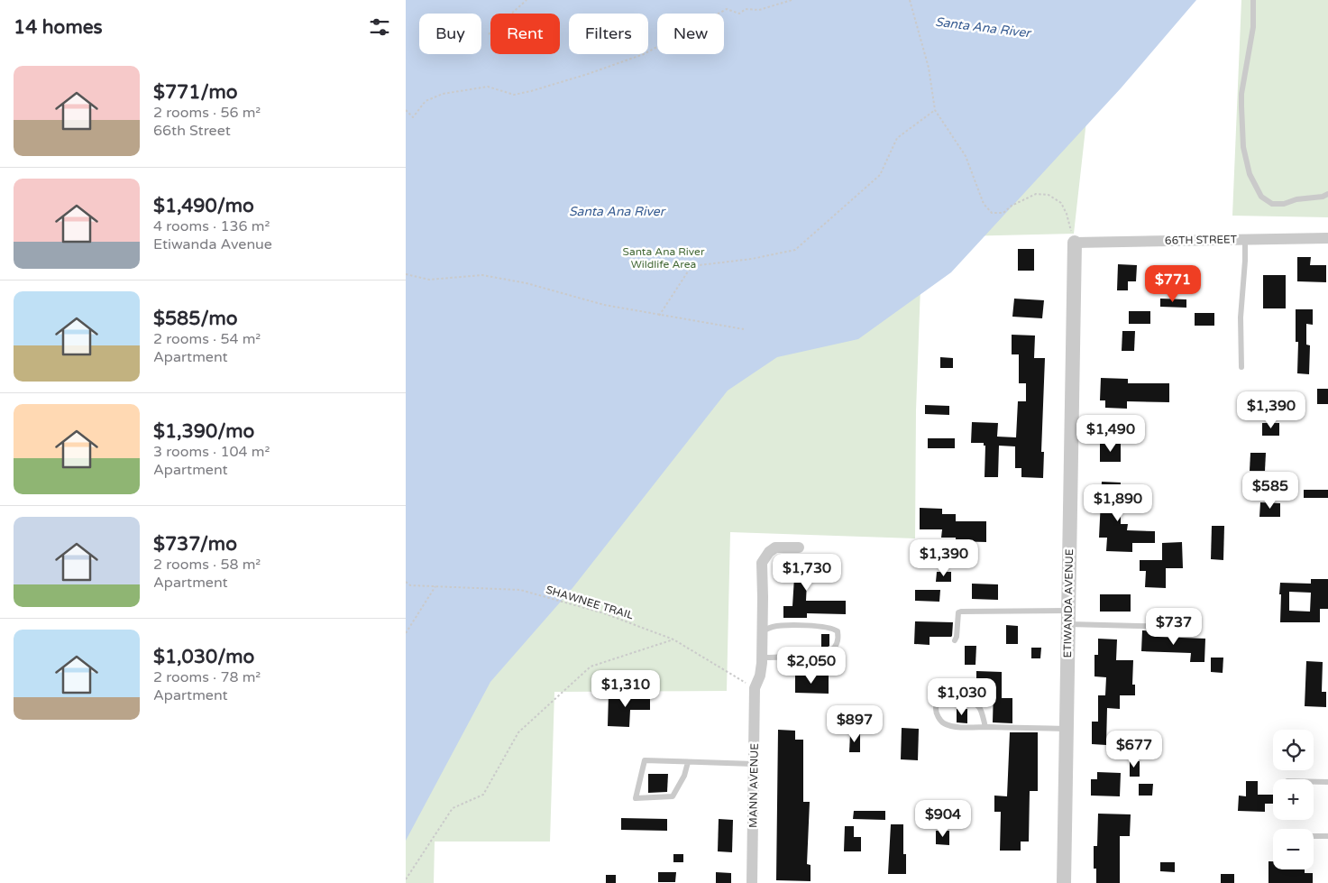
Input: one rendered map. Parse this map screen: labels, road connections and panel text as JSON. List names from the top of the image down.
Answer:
{
  "streets": {
    "street": ["66TH STREET", "ETIWANDA AVENUE", "MANN AVENUE"],
    "path": ["SHAWNEE TRAIL"]
  },
  "crossings": [
    ["66TH STREET", "ETIWANDA AVENUE"],
    ["SHAWNEE TRAIL", "MANN AVENUE"]
  ],
  "water": ["Santa Ana River"],
  "parks": ["Santa Ana River Wildlife Area"],
  "page": {
    "heading": "14 homes",
    "chip": [
      "Buy",
      "Rent",
      "Filters",
      "New"
    ],
    "list": [
      {
        "name": "$771/mo",
        "note": "2 rooms · 56 m² · 66th Street"
      },
      {
        "name": "$1,490/mo",
        "note": "4 rooms · 136 m² · Etiwanda Avenue"
      },
      {
        "name": "$585/mo",
        "note": "2 rooms · 54 m² · Apartment"
      },
      {
        "name": "$1,390/mo",
        "note": "3 rooms · 104 m² · Apartment"
      },
      {
        "name": "$737/mo",
        "note": "2 rooms · 58 m² · Apartment"
      },
      {
        "name": "$1,030/mo",
        "note": "2 rooms · 78 m² · Apartment"
      }
    ],
    "price": [
      "$771",
      "$1,390",
      "$1,490",
      "$585",
      "$1,890",
      "$1,390",
      "$1,730",
      "$737",
      "$2,050",
      "$1,310",
      "$1,030",
      "$897",
      "$677",
      "$904"
    ],
    "map_buttons": ["+", "−"]
  }
}
